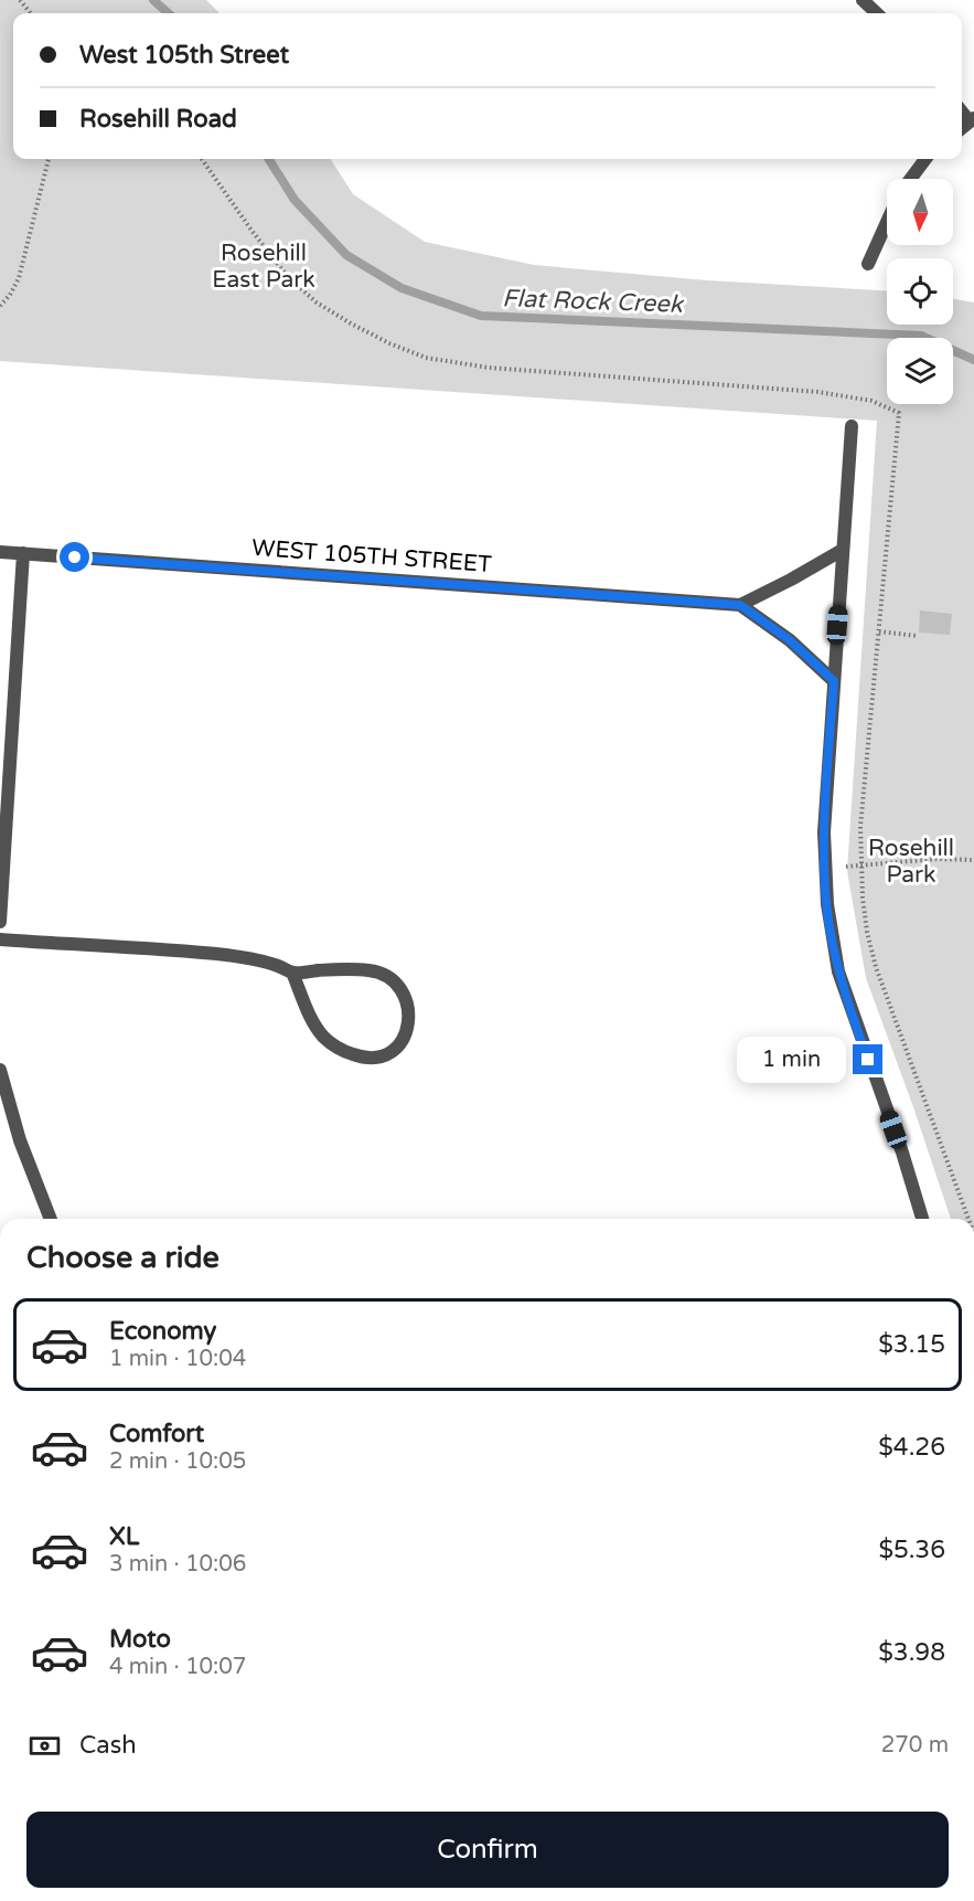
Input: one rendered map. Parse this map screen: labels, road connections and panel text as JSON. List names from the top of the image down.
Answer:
{
  "streets": {
    "street": ["WEST 105TH STREET"]
  },
  "water": ["Flat Rock Creek"],
  "parks": ["Rosehill East Park", "Rosehill Park"],
  "north": "bottom",
  "page": {
    "banner": ["West 105th Street", "Rosehill Road"],
    "bubble": "1 min",
    "heading": "Choose a ride",
    "list": [
      {
        "name": "Economy",
        "note": "1 min · 10:04",
        "value": "$3.15"
      },
      {
        "name": "Comfort",
        "note": "2 min · 10:05",
        "value": "$4.26"
      },
      {
        "name": "XL",
        "note": "3 min · 10:06",
        "value": "$5.36"
      },
      {
        "name": "Moto",
        "note": "4 min · 10:07",
        "value": "$3.98"
      }
    ],
    "pay": ["Cash", "270 m"],
    "buttons": "Confirm"
  }
}
